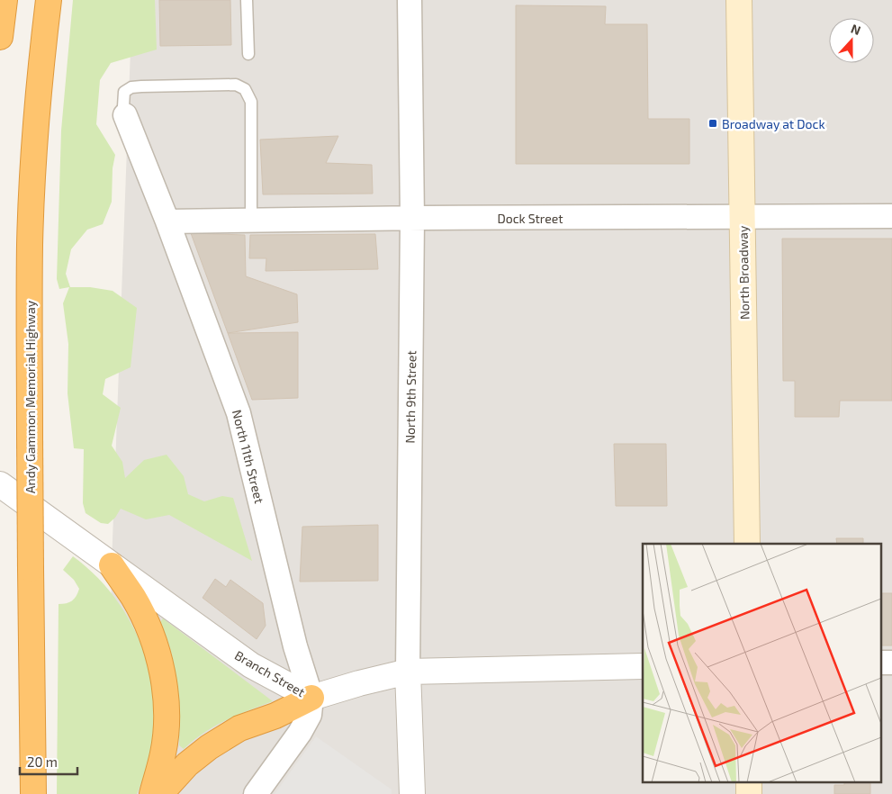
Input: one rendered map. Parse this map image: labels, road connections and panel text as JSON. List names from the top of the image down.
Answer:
{
  "streets": {
    "highway": ["Andy Gammon Memorial Highway"],
    "main road": ["North Broadway"],
    "street": [
      "Dock Street",
      "North 9th Street",
      "North 11th Street",
      "Branch Street"
    ]
  },
  "crossings": [
    ["Dock Street", "North Broadway"],
    ["Dock Street", "North 9th Street"],
    ["Dock Street", "North 11th Street"],
    ["North 9th Street", "Branch Street"],
    ["North 11th Street", "Branch Street"]
  ],
  "places": {
    "transit": ["Broadway at Dock"]
  },
  "scale_bar": "20 m",
  "north": "top"
}
